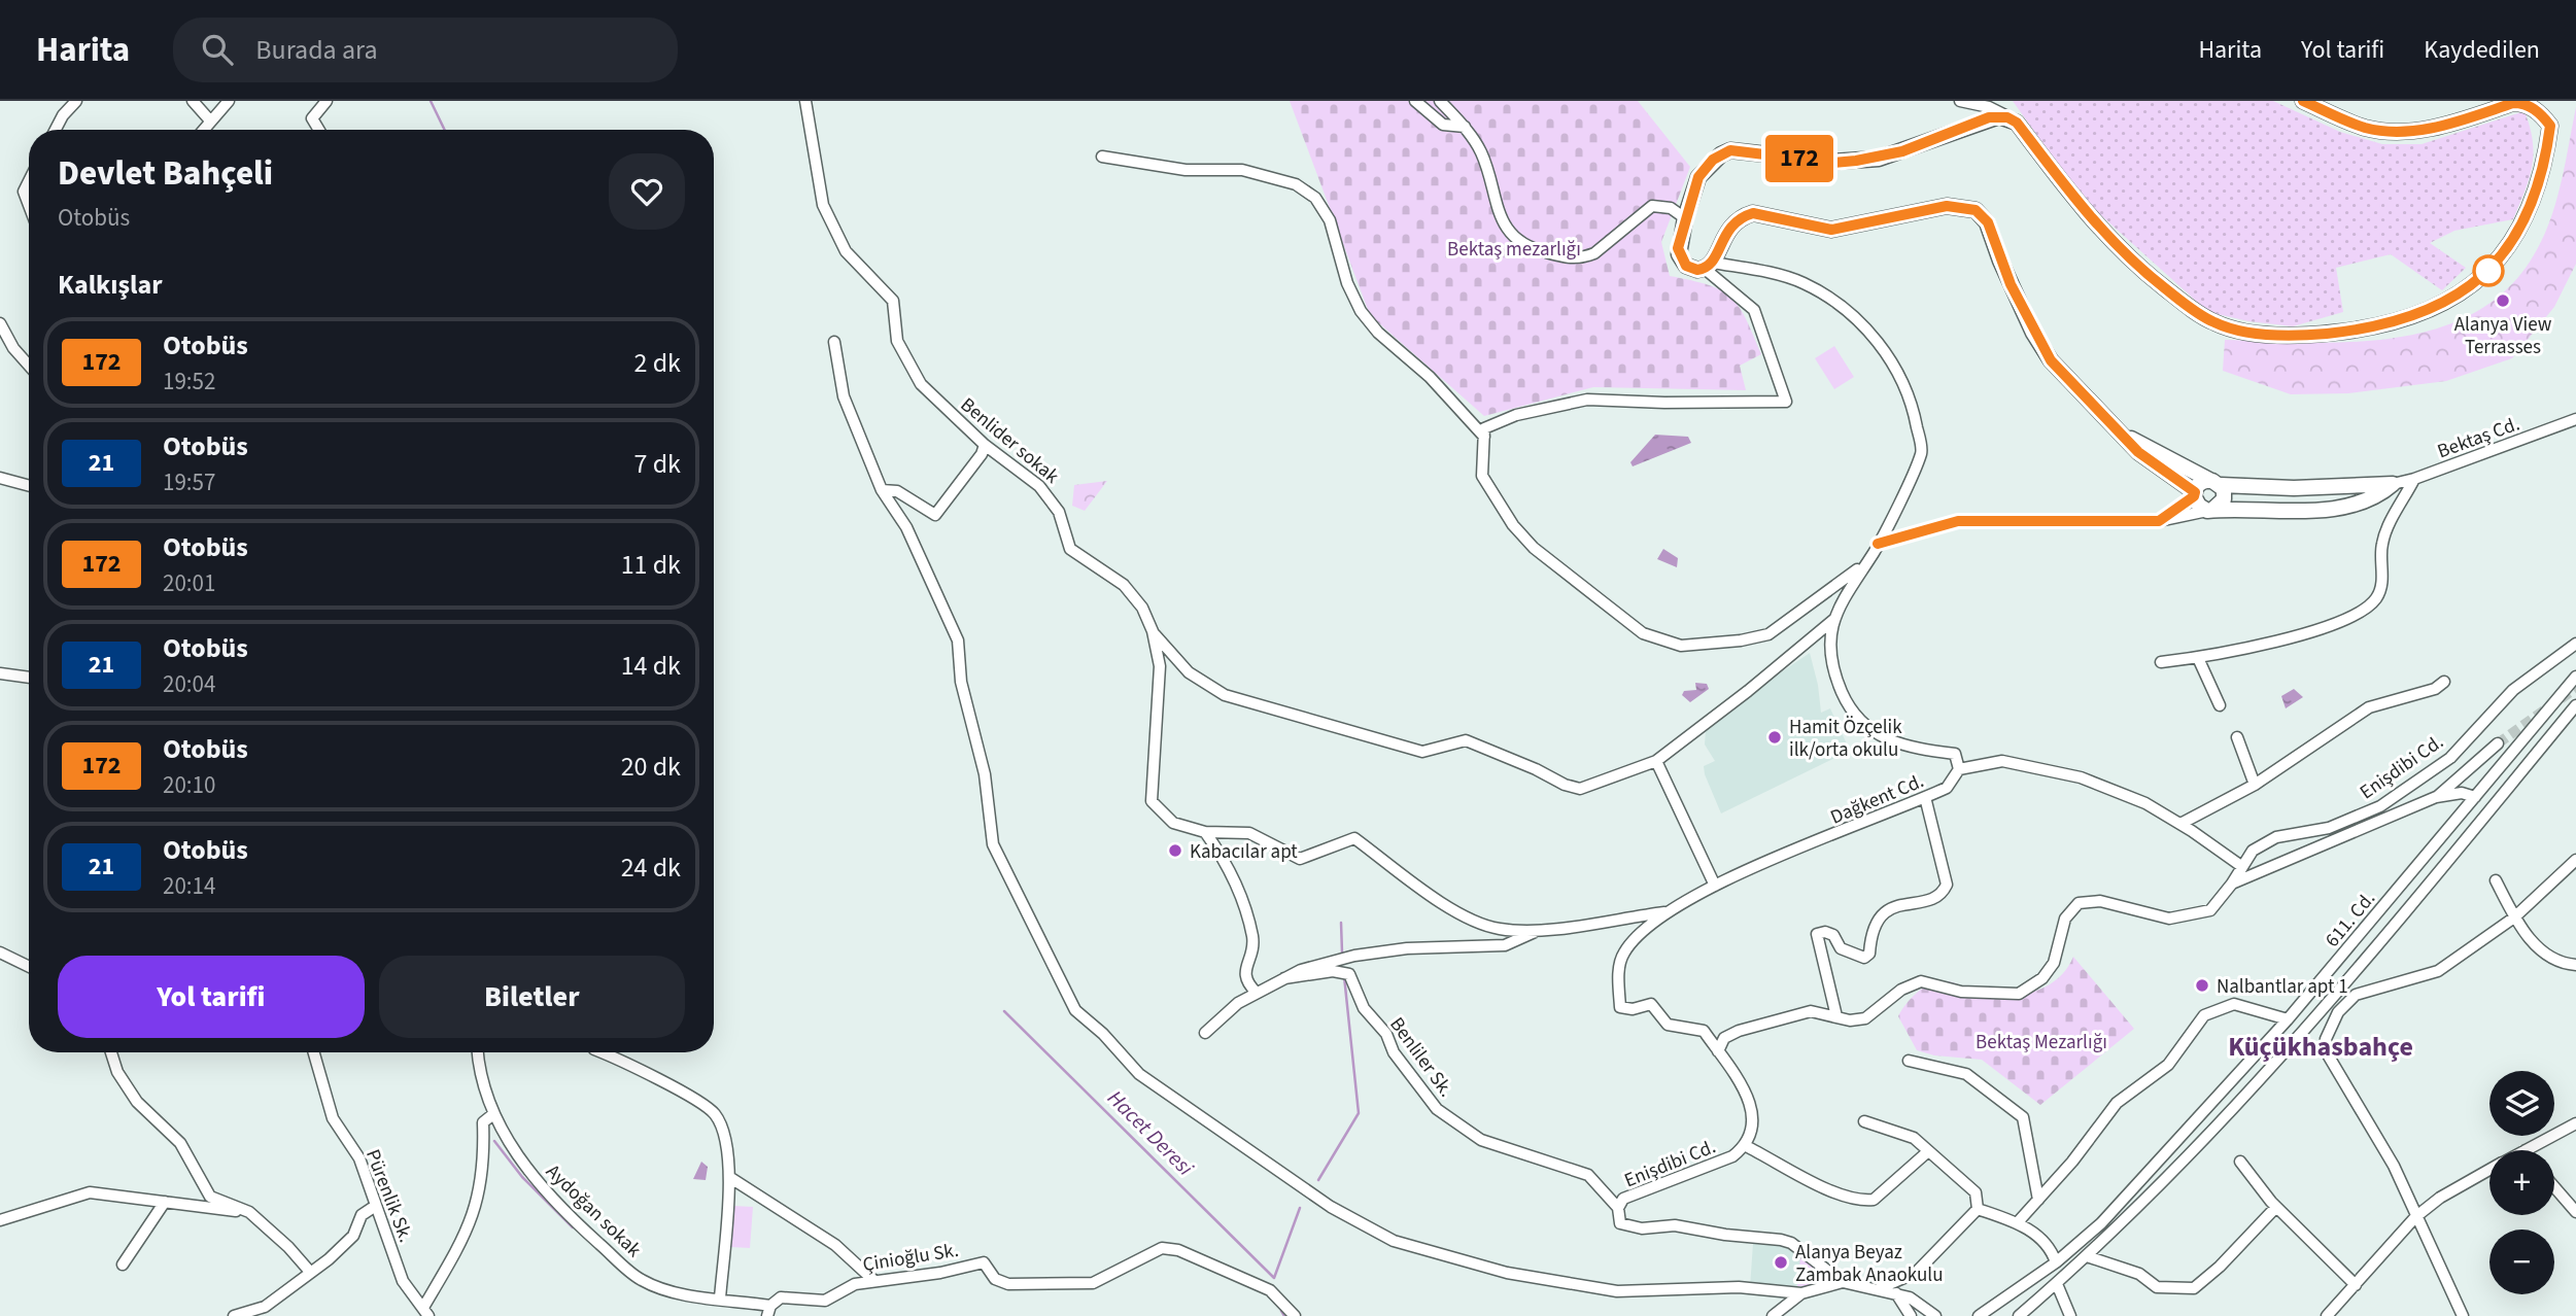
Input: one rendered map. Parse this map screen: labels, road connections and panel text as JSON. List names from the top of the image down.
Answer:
{
  "streets": {
    "street": [
      "Bektaş Cd.",
      "Benlider sokak",
      "Enişdibi Cd.",
      "Dağkent Cd.",
      "611. Cd.",
      "Benliler Sk.",
      "Pürenlik Sk.",
      "Aydoğan sokak",
      "Çinioğlu Sk."
    ]
  },
  "crossings": [
    ["Enişdibi Cd.", "Dağkent Cd."],
    ["Enişdibi Cd.", "611. Cd."],
    ["Enişdibi Cd.", "Benliler Sk."],
    ["Aydoğan sokak", "Çinioğlu Sk."]
  ],
  "districts": ["Küçükhasbahçe"],
  "water": ["Hacet Deresi"],
  "parks": ["Bektaş mezarlığı", "Bektaş Mezarlığı"],
  "places": [
    "Alanya View Terrasses",
    "Hamit Özçelik ilk/orta okulu",
    "Kabacılar apt",
    "Nalbantlar apt 1",
    "Alanya Beyaz Zambak Anaokulu"
  ],
  "lines": ["bus line 172"],
  "page": {
    "header": "Harita",
    "search": "Burada ara",
    "nav": ["Harita", "Yol tarifi", "Kaydedilen"],
    "on_map": "172",
    "heading": [
      ["Devlet Bahçeli", "Otobüs"],
      "Kalkışlar"
    ],
    "list": [
      {
        "mark": "172",
        "name": "Otobüs",
        "note": "19:52",
        "value": "2 dk"
      },
      {
        "mark": "21",
        "name": "Otobüs",
        "note": "19:57",
        "value": "7 dk"
      },
      {
        "mark": "172",
        "name": "Otobüs",
        "note": "20:01",
        "value": "11 dk"
      },
      {
        "mark": "21",
        "name": "Otobüs",
        "note": "20:04",
        "value": "14 dk"
      },
      {
        "mark": "172",
        "name": "Otobüs",
        "note": "20:10",
        "value": "20 dk"
      },
      {
        "mark": "21",
        "name": "Otobüs",
        "note": "20:14",
        "value": "24 dk"
      }
    ],
    "buttons": ["Yol tarifi", "Biletler"],
    "map_buttons": ["+", "−"]
  }
}
